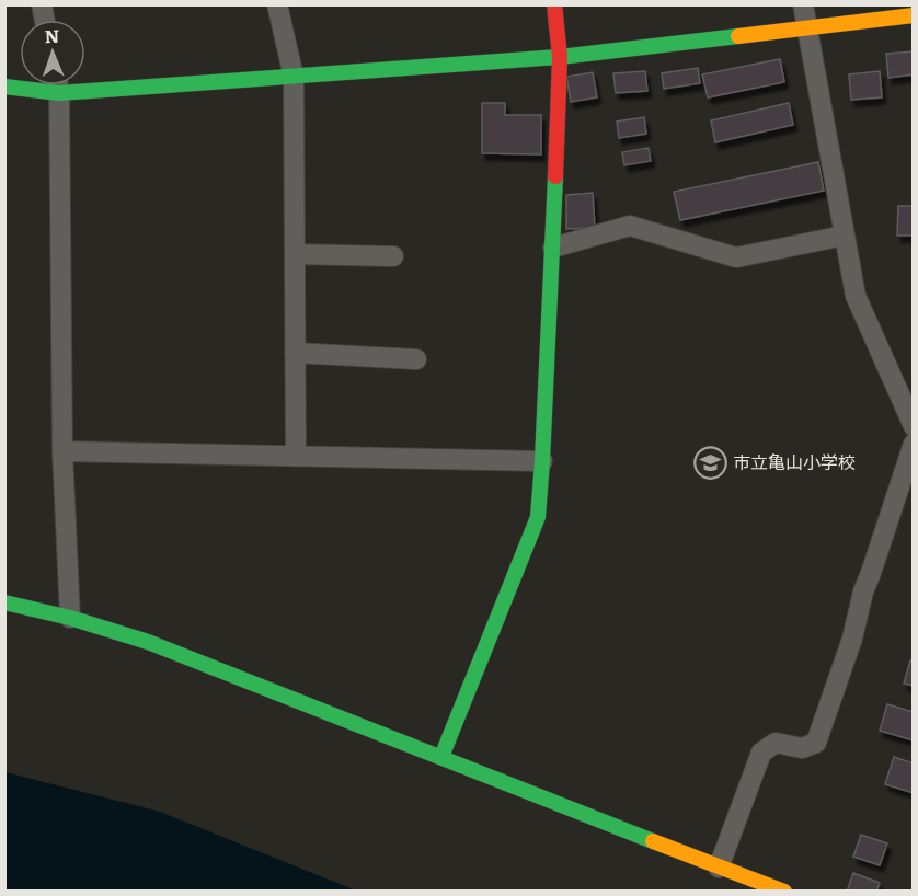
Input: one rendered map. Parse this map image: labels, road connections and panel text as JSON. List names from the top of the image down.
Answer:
{
  "places": {
    "school or university": ["市立亀山小学校"]
  },
  "north": "top"
}
